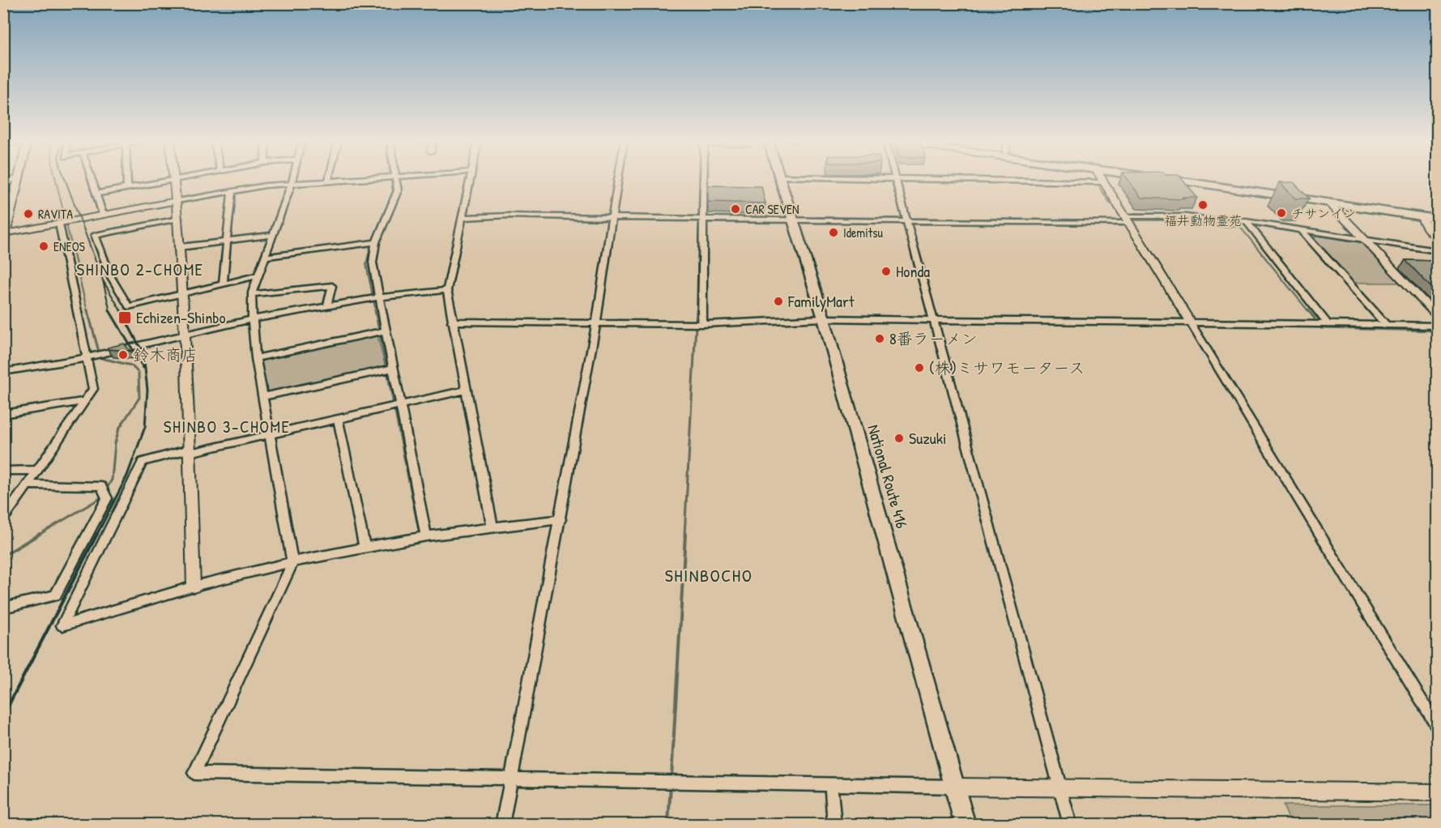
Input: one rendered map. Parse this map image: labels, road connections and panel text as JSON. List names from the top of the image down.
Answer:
{
  "streets": {
    "highway": ["National Route 416"]
  },
  "districts": ["SHINBO 2-CHOME", "SHINBO 3-CHOME", "SHINBOCHO"],
  "places": {
    "other": [
      "福井動物霊苑",
      "CAR SEVEN",
      "チサンイン",
      "RAVITA",
      "Idemitsu",
      "ENEOS",
      "Honda",
      "FamilyMart",
      "8番ラーメン",
      "鈴木商店",
      "(株)ミサワモータース",
      "Suzuki"
    ],
    "transit": ["Echizen-Shinbo"]
  }
}
